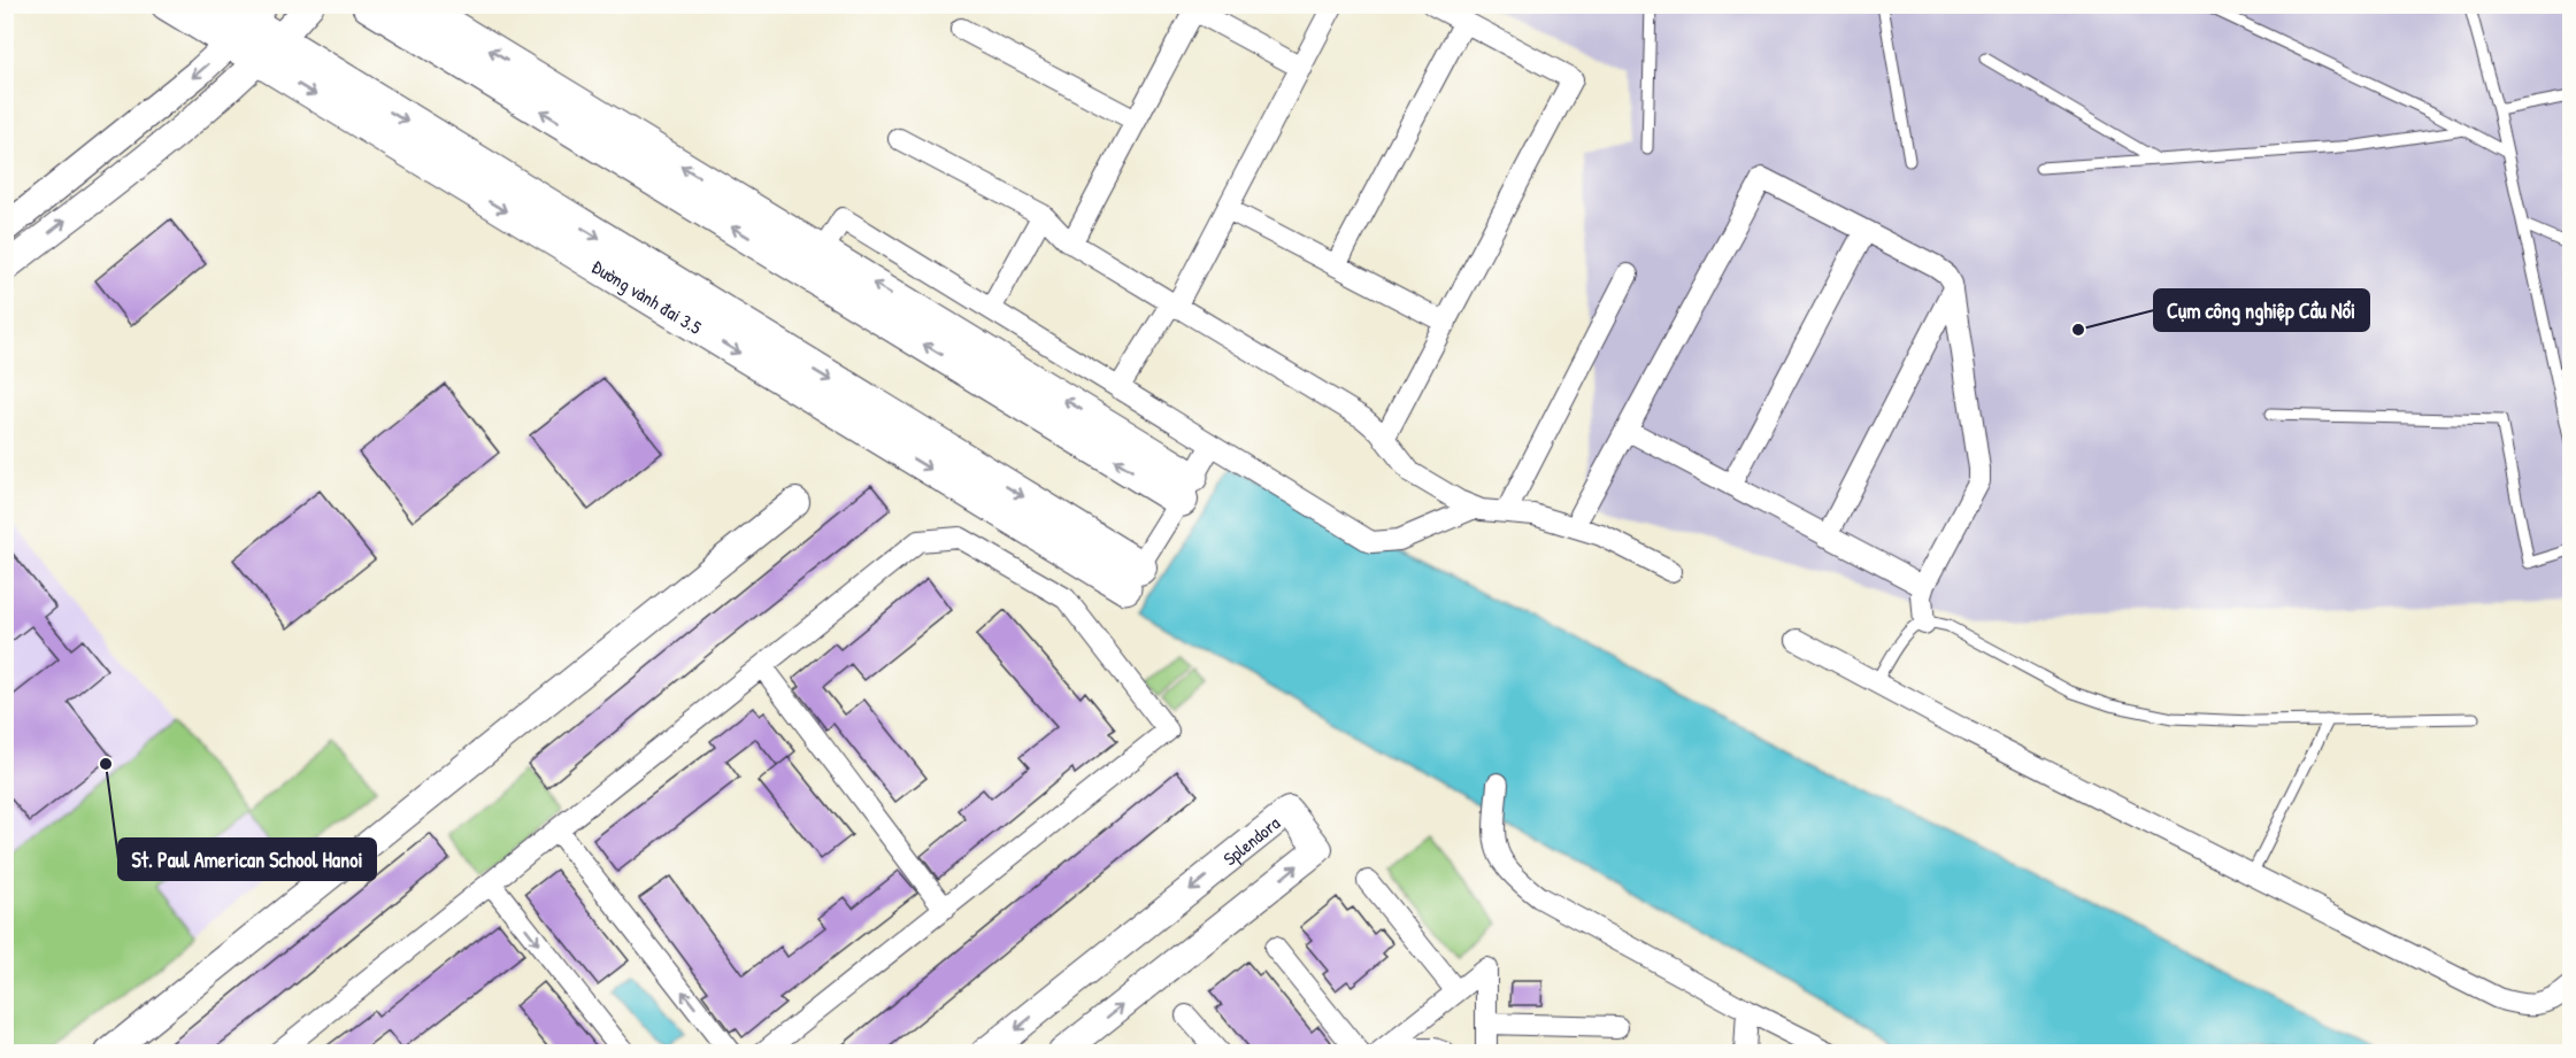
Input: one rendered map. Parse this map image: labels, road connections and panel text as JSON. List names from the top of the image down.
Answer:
{
  "streets": {
    "main road": ["Đường vành đai 3.5"],
    "street": ["Splendora"]
  },
  "places": ["Cụm công nghiệp Cầu Nổi", "St. Paul American School Hanoi"]
}
